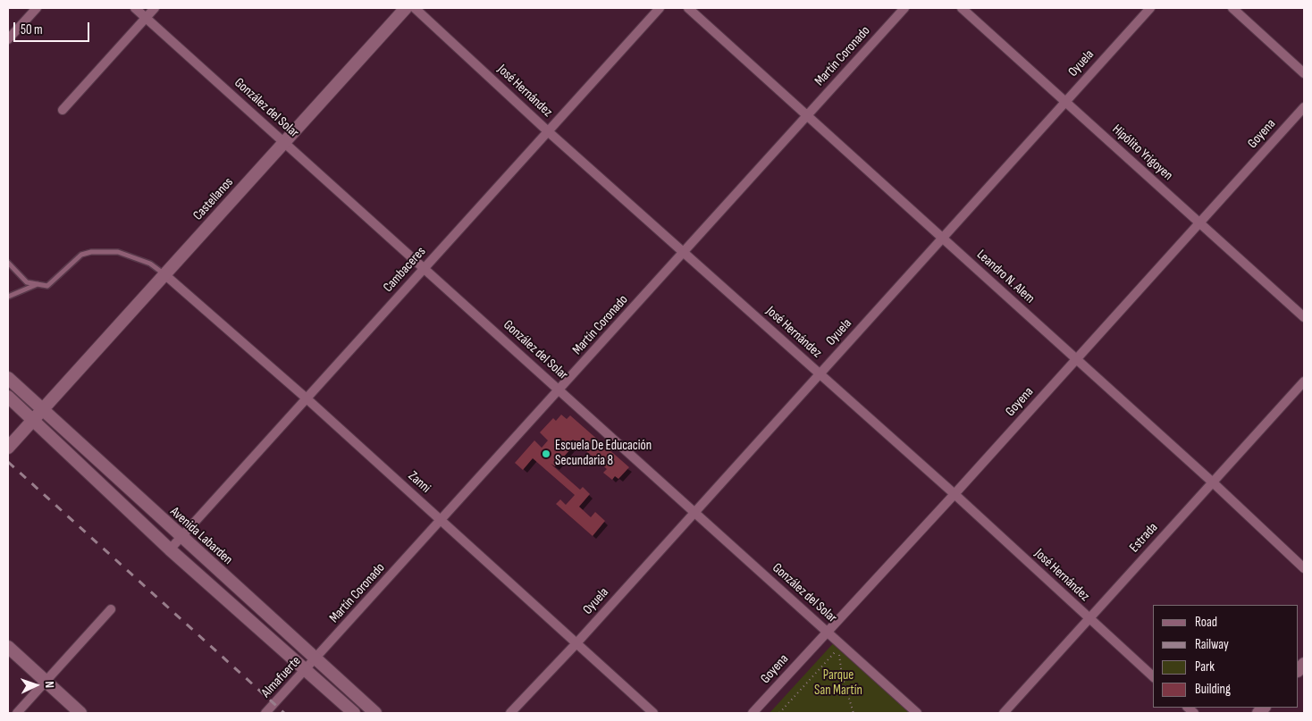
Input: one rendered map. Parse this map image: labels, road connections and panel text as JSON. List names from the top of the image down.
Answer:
{
  "streets": {
    "street": [
      "Martín Coronado",
      "Oyuela",
      "José Hernández",
      "González del Solar",
      "Goyena",
      "Hipólito Yrigoyen",
      "Castellanos",
      "Cambaceres",
      "Leandro N. Alem",
      "Zanni",
      "Avenida Labarden",
      "Estrada",
      "Almafuerte"
    ]
  },
  "crossings": [
    ["Martín Coronado", "José Hernández"],
    ["Martín Coronado", "González del Solar"],
    ["Martín Coronado", "Leandro N. Alem"],
    ["Martín Coronado", "Zanni"],
    ["Martín Coronado", "Avenida Labarden"],
    ["Martín Coronado", "Almafuerte"],
    ["Oyuela", "José Hernández"],
    ["Oyuela", "González del Solar"],
    ["Oyuela", "Hipólito Yrigoyen"],
    ["Oyuela", "Leandro N. Alem"],
    ["Oyuela", "Zanni"],
    ["José Hernández", "Goyena"],
    ["José Hernández", "Cambaceres"],
    ["José Hernández", "Estrada"],
    ["González del Solar", "Goyena"],
    ["González del Solar", "Castellanos"],
    ["González del Solar", "Cambaceres"],
    ["Goyena", "Hipólito Yrigoyen"],
    ["Goyena", "Leandro N. Alem"],
    ["Castellanos", "Zanni"],
    ["Castellanos", "Avenida Labarden"],
    ["Cambaceres", "Zanni"],
    ["Cambaceres", "Avenida Labarden"],
    ["Leandro N. Alem", "Estrada"],
    ["Avenida Labarden", "Almafuerte"]
  ],
  "parks": ["Parque San Martín"],
  "places": ["Escuela De Educación Secundaria 8"],
  "legend": [
    "Road",
    "Railway",
    "Park",
    "Building"
  ],
  "scale_bar": "50 m",
  "north": "right"
}
